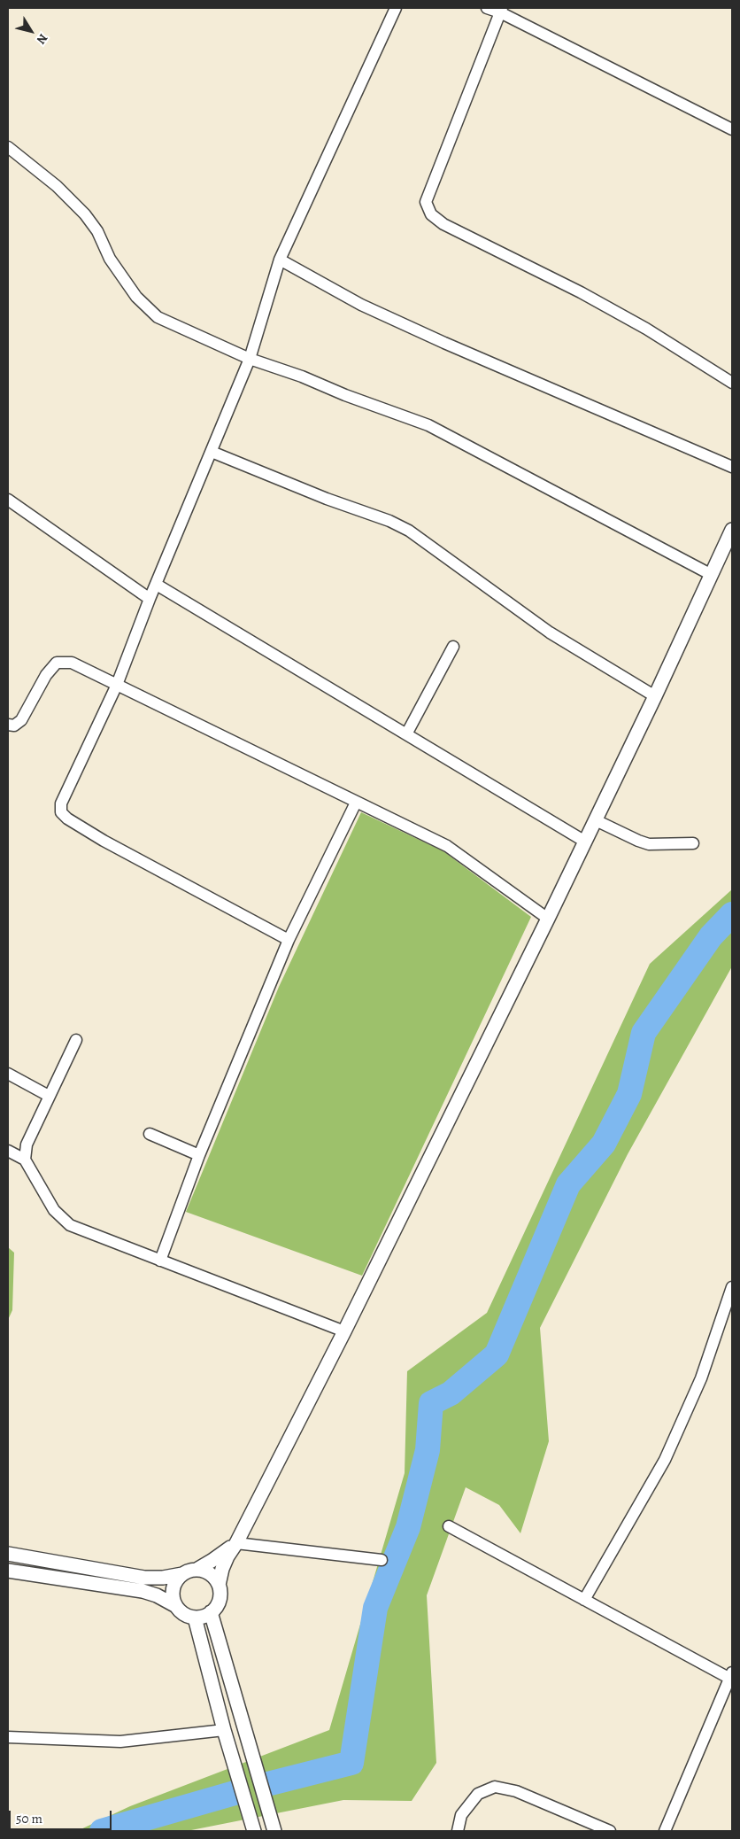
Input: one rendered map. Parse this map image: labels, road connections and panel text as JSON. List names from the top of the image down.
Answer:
{
  "scale_bar": "50 m",
  "north": "bottom right"
}
